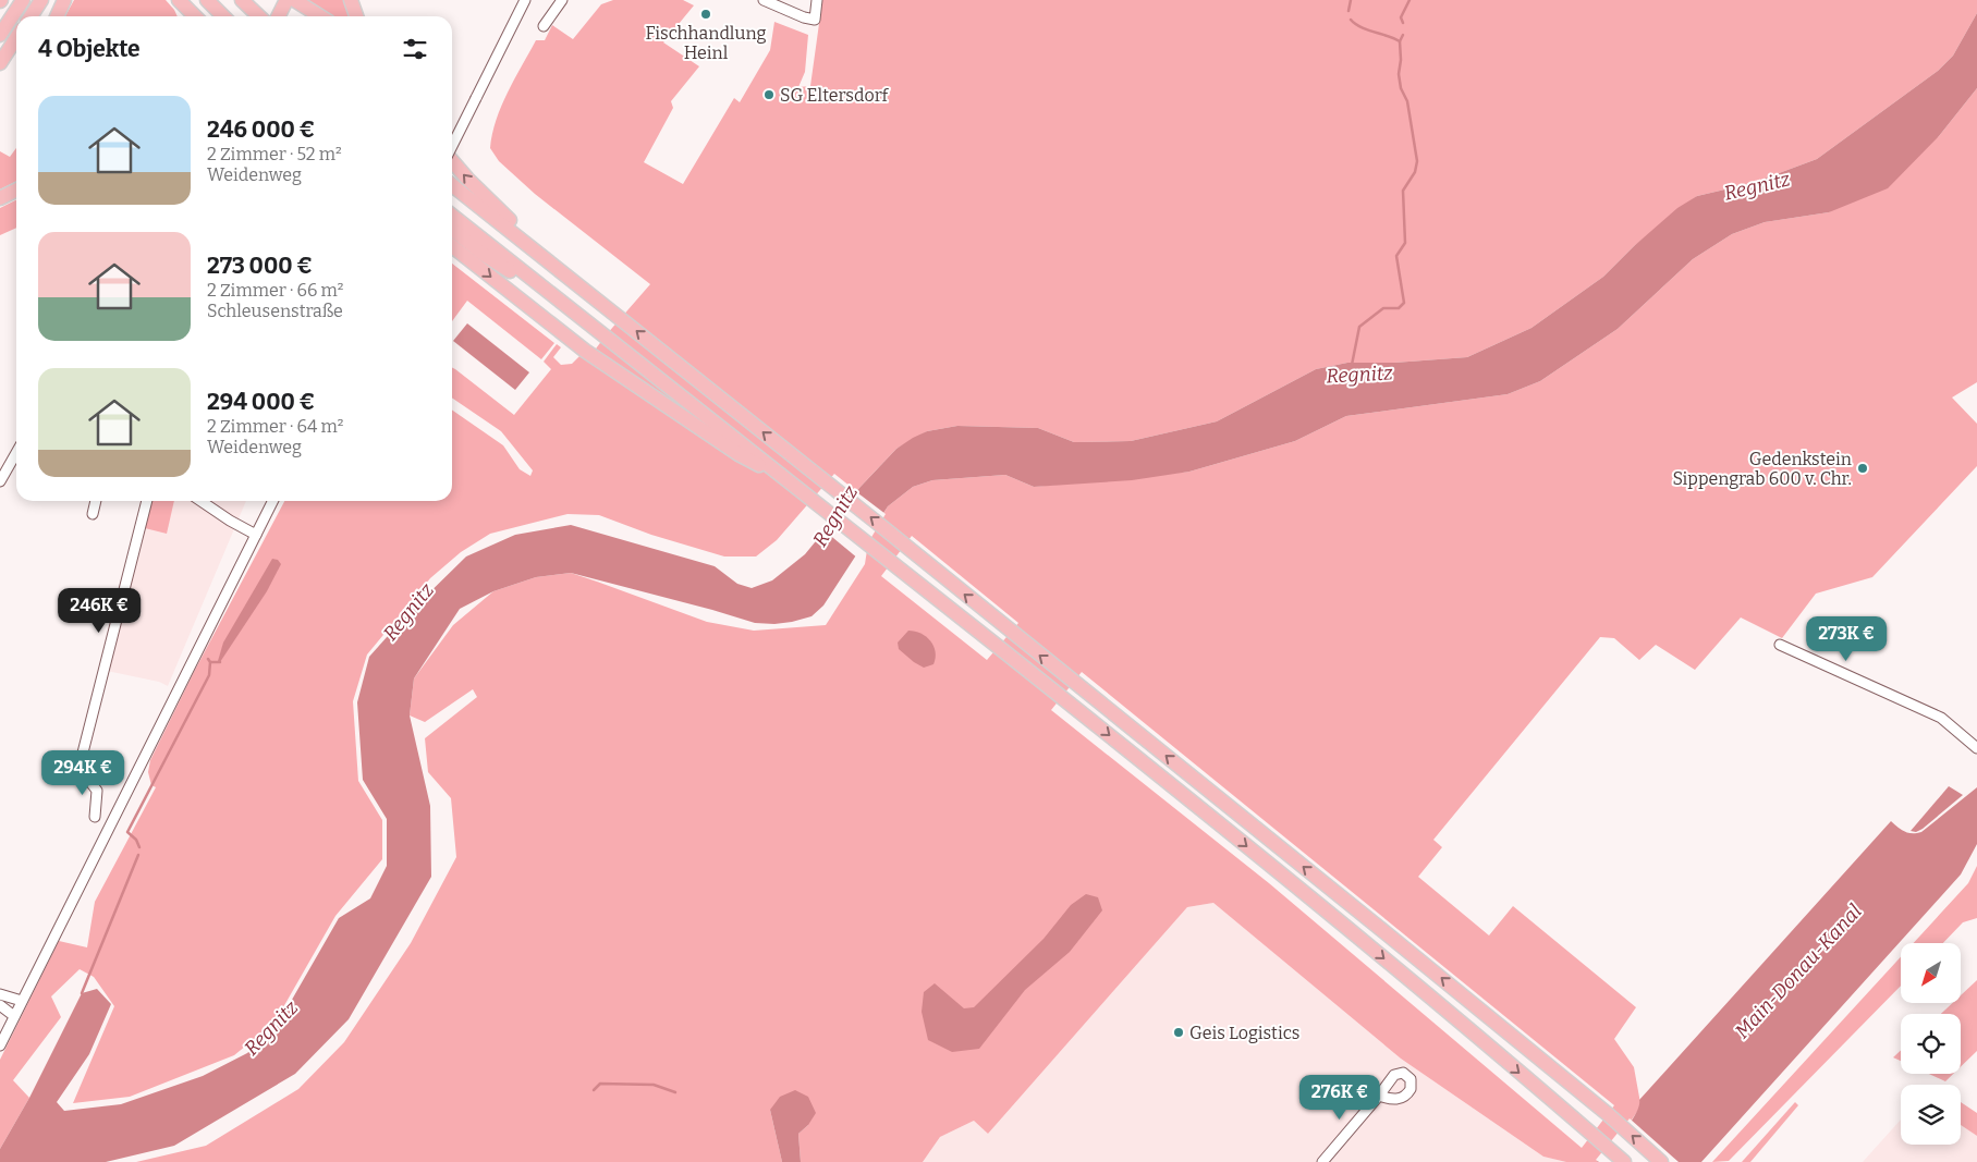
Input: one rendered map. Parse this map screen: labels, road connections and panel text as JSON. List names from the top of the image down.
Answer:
{
  "water": ["Regnitz", "Main-Donau-Kanal"],
  "places": [
    "Fischhandlung Heinl",
    "SG Eltersdorf",
    "Gedenkstein Sippengrab 600 v. Chr.",
    "Geis Logistics"
  ],
  "north": "bottom left",
  "page": {
    "heading": "4 Objekte",
    "list": [
      {
        "name": "246 000 €",
        "note": "2 Zimmer · 52 m² · Weidenweg"
      },
      {
        "name": "273 000 €",
        "note": "2 Zimmer · 66 m² · Schleusenstraße"
      },
      {
        "name": "294 000 €",
        "note": "2 Zimmer · 64 m² · Weidenweg"
      }
    ],
    "price": [
      "246K €",
      "273K €",
      "294K €",
      "276K €"
    ]
  }
}
